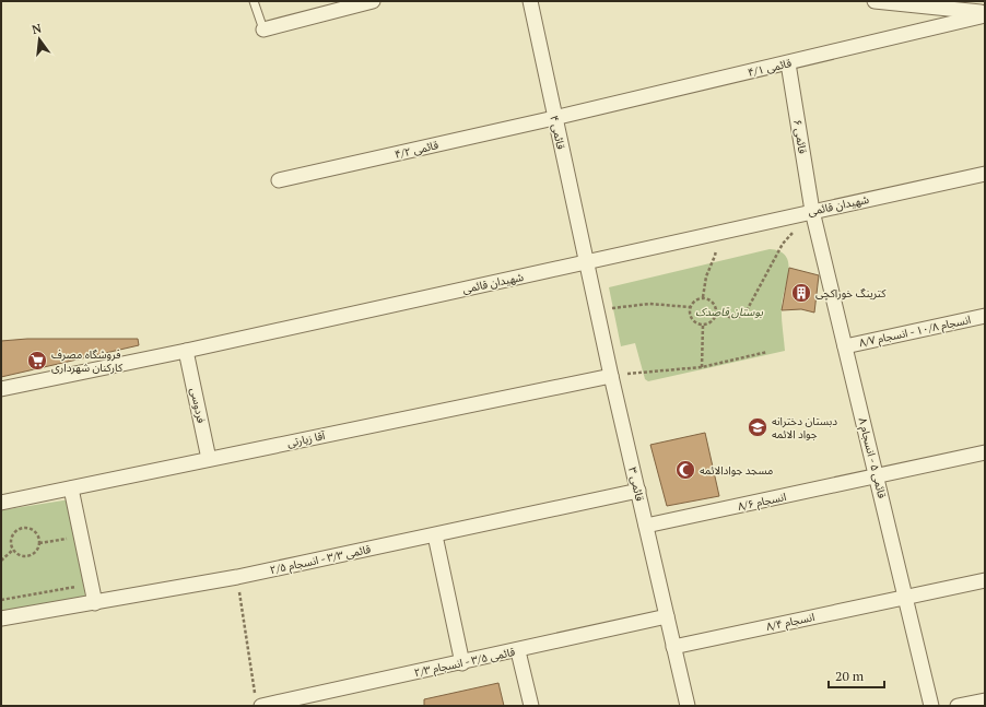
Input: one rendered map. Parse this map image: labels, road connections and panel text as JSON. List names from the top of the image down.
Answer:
{
  "streets": {
    "street": [
      "قائمی ۴/۱",
      "قائمی ۴",
      "قائمی ۶",
      "قائمی ۴/۲",
      "شهیدان قائمی",
      "انسجام ۱۰/۸ - انسجام ۸/۷",
      "فردوسی",
      "آقا زیارتی",
      "قائمی ۵ - انسجام ۸",
      "قائمی ۳",
      "انسجام ۸/۶",
      "قائمی ۳/۳ - انسجام ۲/۵",
      "انسجام ۸/۴",
      "قائمی ۳/۵ - انسجام ۲/۳"
    ]
  },
  "crossings": [
    ["قائمی ۴/۱", "قائمی ۴"],
    ["قائمی ۴/۱", "قائمی ۶"],
    ["قائمی ۴/۱", "قائمی ۴/۲"],
    ["قائمی ۴", "قائمی ۴/۲"],
    ["قائمی ۴", "شهیدان قائمی"],
    ["قائمی ۴", "قائمی ۳"],
    ["قائمی ۶", "شهیدان قائمی"],
    ["قائمی ۶", "قائمی ۵ - انسجام ۸"],
    ["شهیدان قائمی", "فردوسی"],
    ["شهیدان قائمی", "قائمی ۵ - انسجام ۸"],
    ["شهیدان قائمی", "قائمی ۳"],
    ["انسجام ۱۰/۸ - انسجام ۸/۷", "قائمی ۵ - انسجام ۸"],
    ["فردوسی", "آقا زیارتی"],
    ["آقا زیارتی", "قائمی ۳"],
    ["قائمی ۵ - انسجام ۸", "انسجام ۸/۶"],
    ["قائمی ۵ - انسجام ۸", "انسجام ۸/۴"],
    ["قائمی ۳", "انسجام ۸/۶"],
    ["قائمی ۳", "قائمی ۳/۳ - انسجام ۲/۵"],
    ["قائمی ۳", "انسجام ۸/۴"],
    ["قائمی ۳", "قائمی ۳/۵ - انسجام ۲/۳"]
  ],
  "parks": ["بوستان قاصدک"],
  "places": {
    "building": ["کترینگ خوراکچی"],
    "supermarket": ["فروشگاه مصرف کارکنان شهرداری"],
    "school or university": ["دبستان دخترانه جواد الائمه"],
    "mosque": ["مسجد جوادالائمه"]
  },
  "scale_bar": "20 m",
  "north": "top"
}
